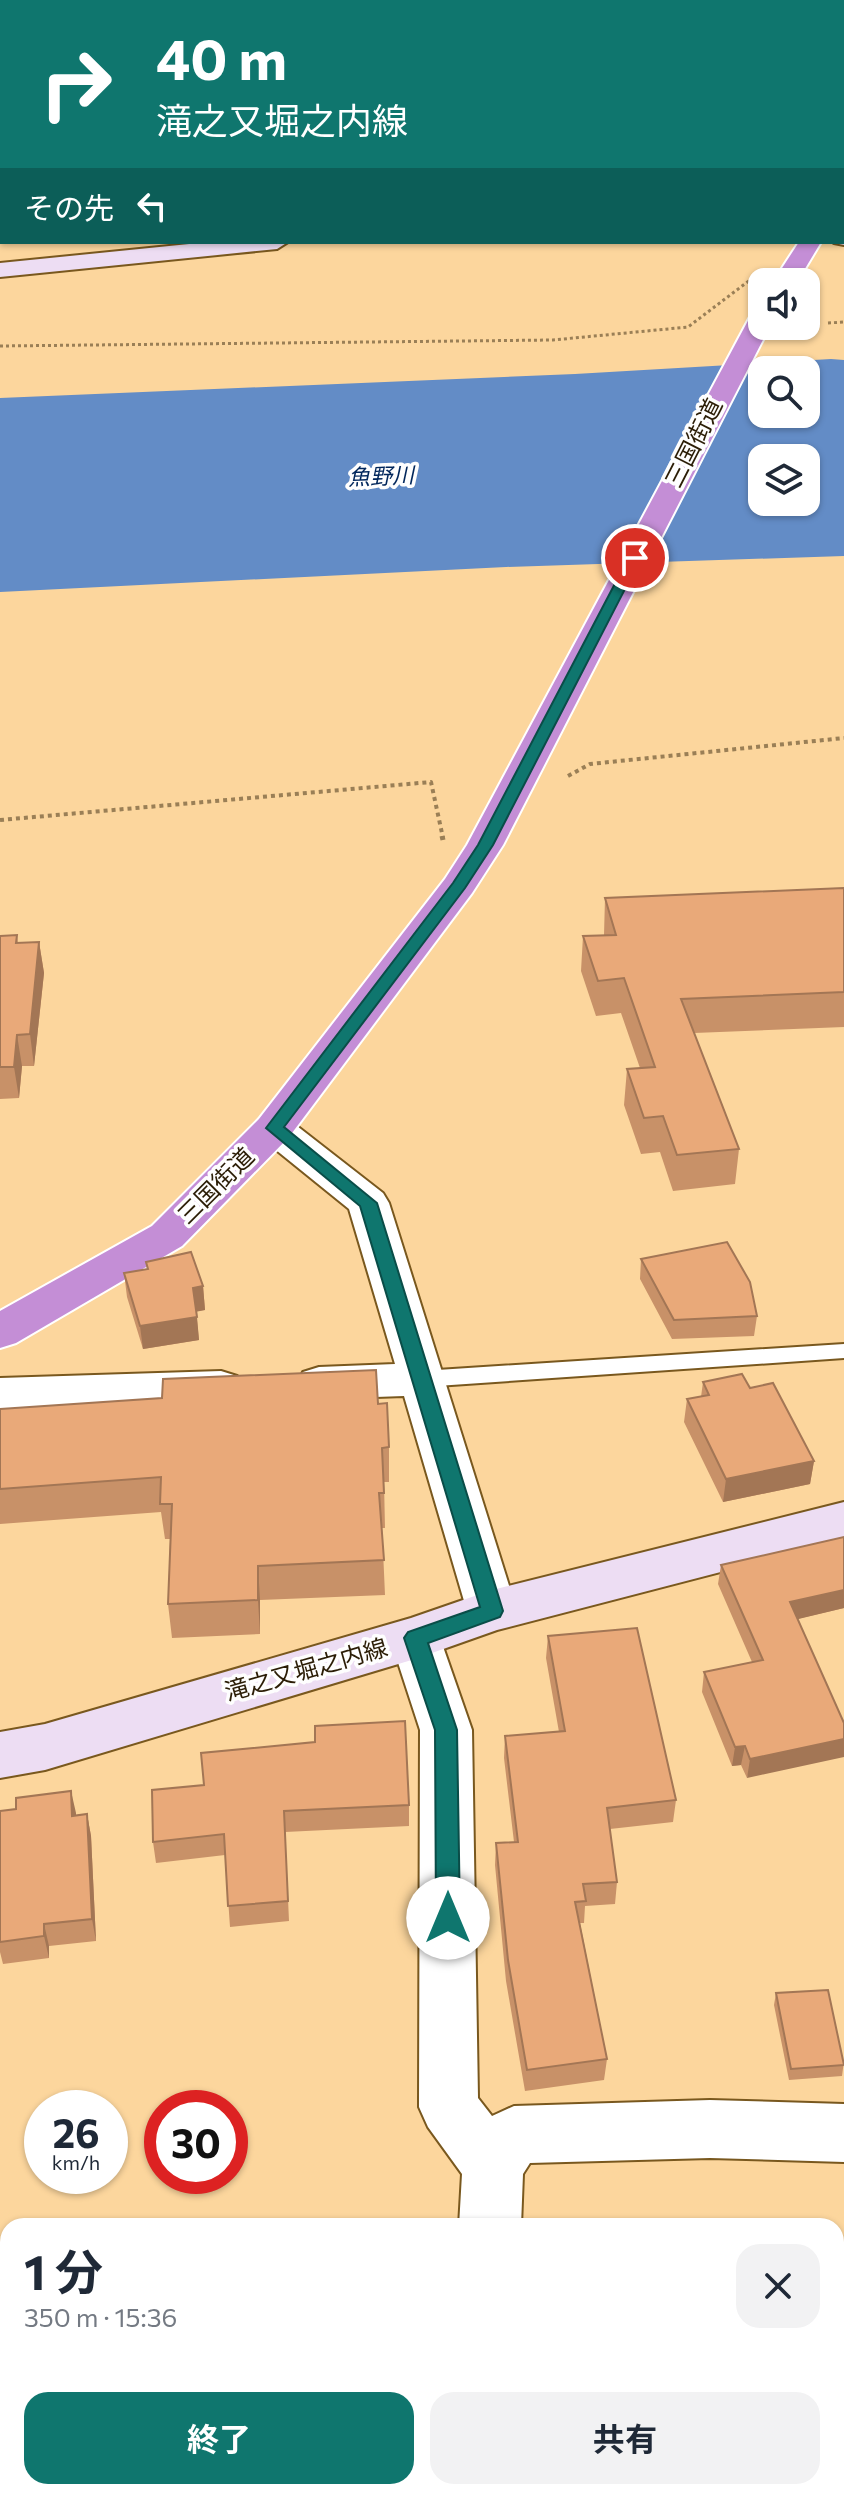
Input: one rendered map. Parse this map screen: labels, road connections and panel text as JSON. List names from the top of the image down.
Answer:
{
  "streets": {
    "highway": ["三国街道"],
    "main road": ["滝之又堀之内線"]
  },
  "water": ["魚野川"],
  "page": {
    "turn": ["40 m", "滝之又堀之内線"],
    "then": "その先",
    "speed": "26 km/h",
    "limit": "30",
    "heading": ["1 分", "350 m · 15:36"],
    "buttons": ["終了", "共有"]
  }
}
